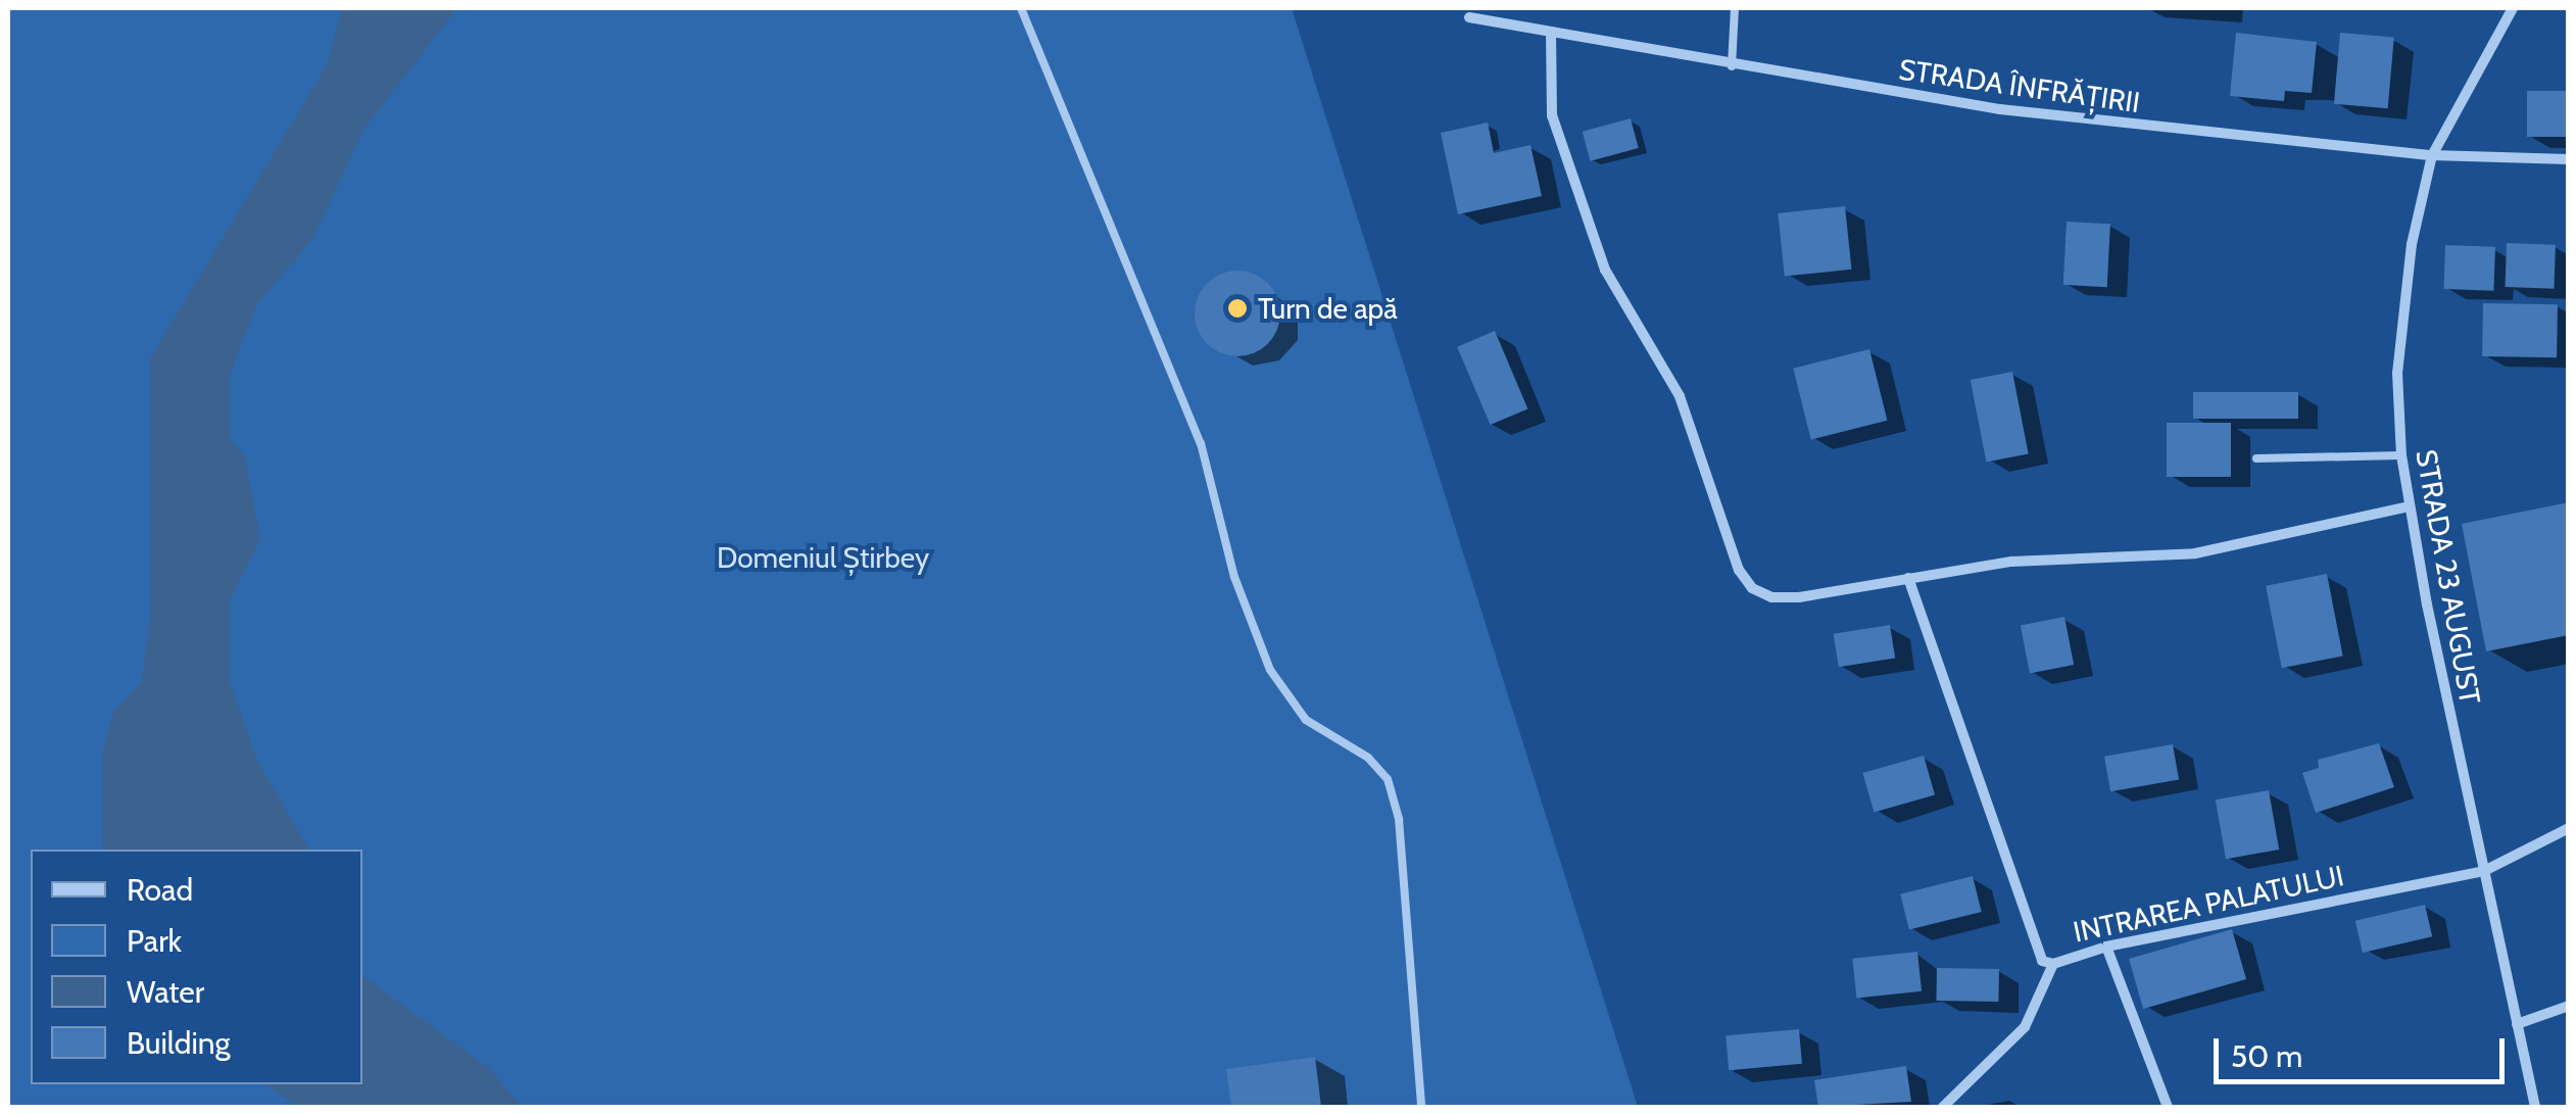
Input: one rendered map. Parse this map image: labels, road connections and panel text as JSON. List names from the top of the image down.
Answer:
{
  "streets": {
    "street": ["STRADA ÎNFRĂȚIRII", "STRADA 23 AUGUST", "INTRAREA PALATULUI"]
  },
  "crossings": [
    ["STRADA ÎNFRĂȚIRII", "STRADA 23 AUGUST"],
    ["STRADA 23 AUGUST", "INTRAREA PALATULUI"]
  ],
  "parks": ["Domeniul Știrbey"],
  "places": ["Turn de apă"],
  "legend": [
    "Road",
    "Park",
    "Water",
    "Building"
  ],
  "scale_bar": "50 m"
}
